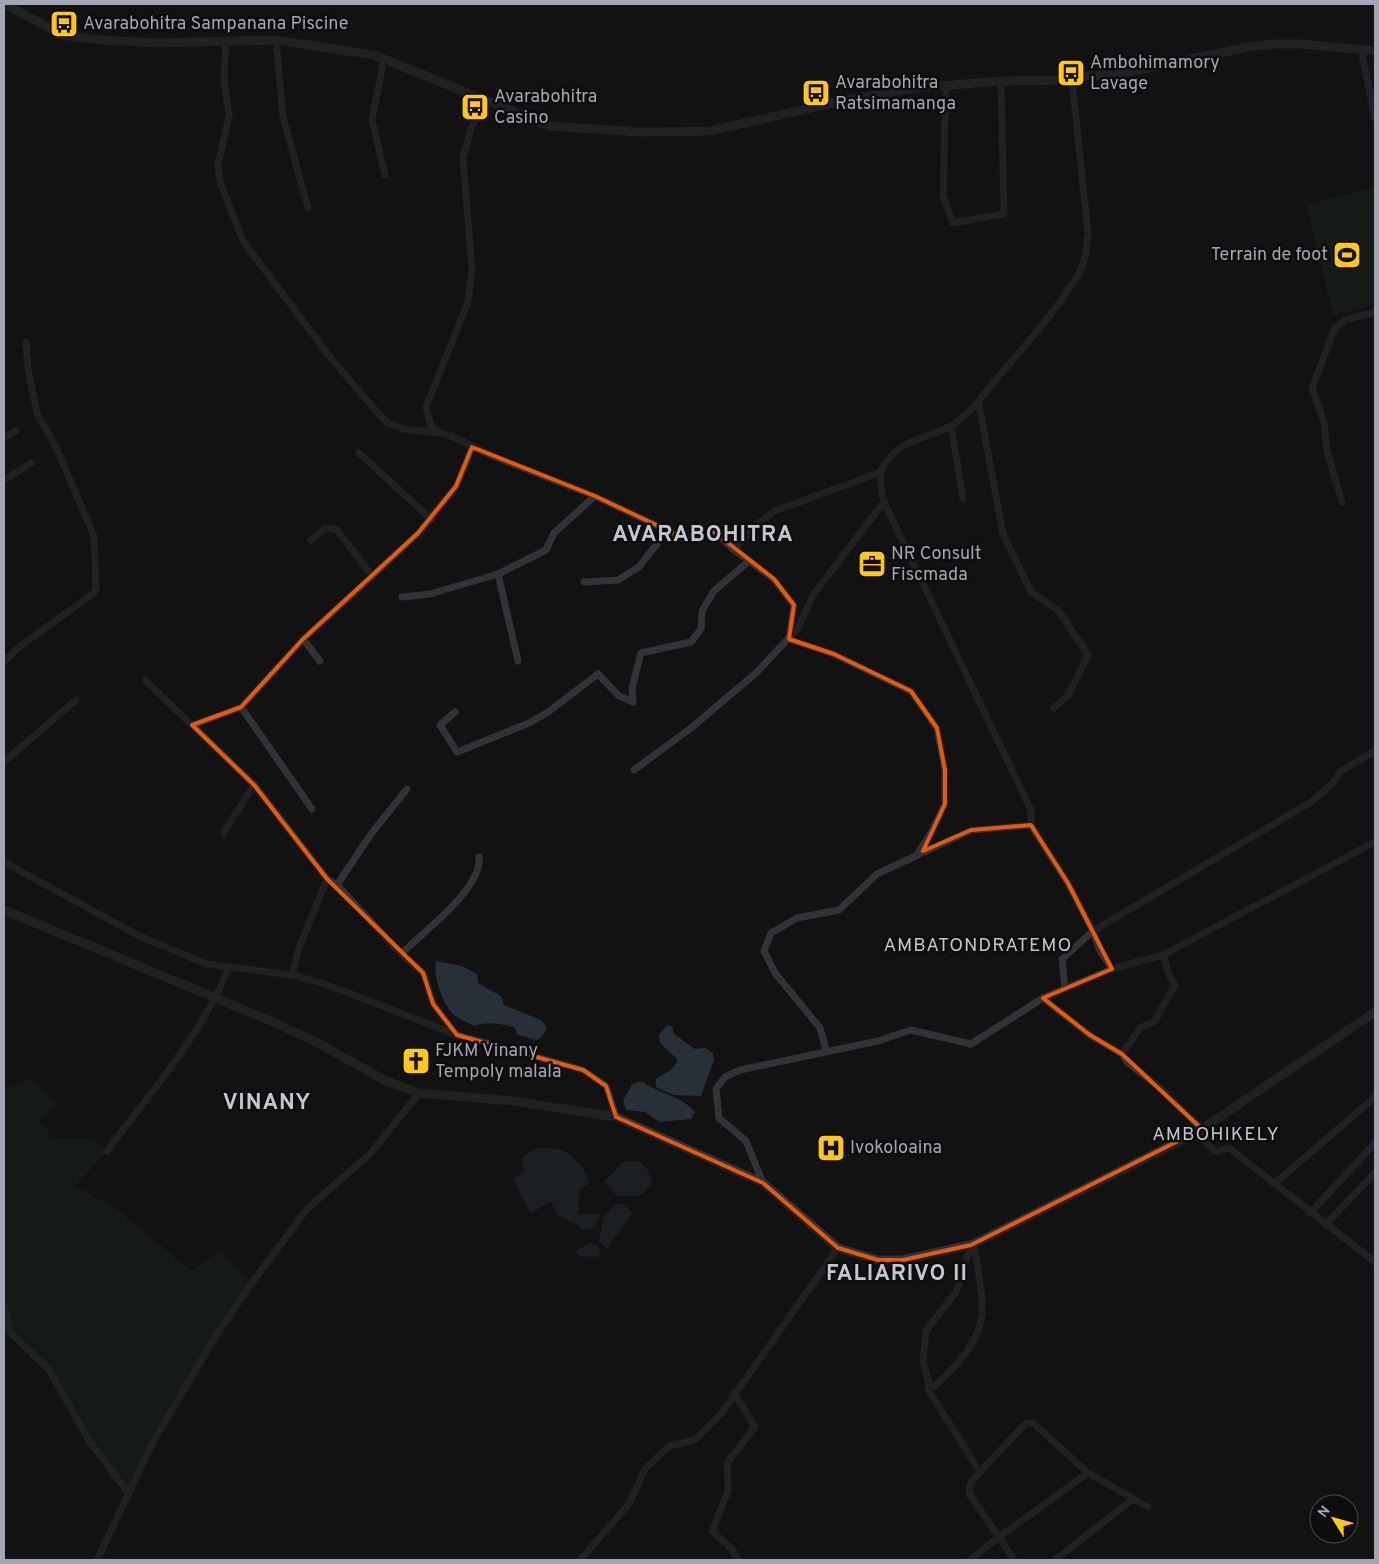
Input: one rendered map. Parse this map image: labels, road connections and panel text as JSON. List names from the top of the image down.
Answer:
{
  "districts": [
    "AVARABOHITRA",
    "AMBATONDRATEMO",
    "VINANY",
    "AMBOHIKELY",
    "FALIARIVO II"
  ],
  "places": {
    "bus stop": [
      "Avarabohitra Sampanana Piscine",
      "Ambohimamory Lavage",
      "Avarabohitra Ratsimamanga",
      "Avarabohitra Casino"
    ],
    "sports": ["Terrain de foot"],
    "office": ["NR Consult Fiscmada"],
    "church": ["FJKM Vinany Tempoly malala"],
    "hospital": ["Ivokoloaina"]
  },
  "north": "top left"
}
